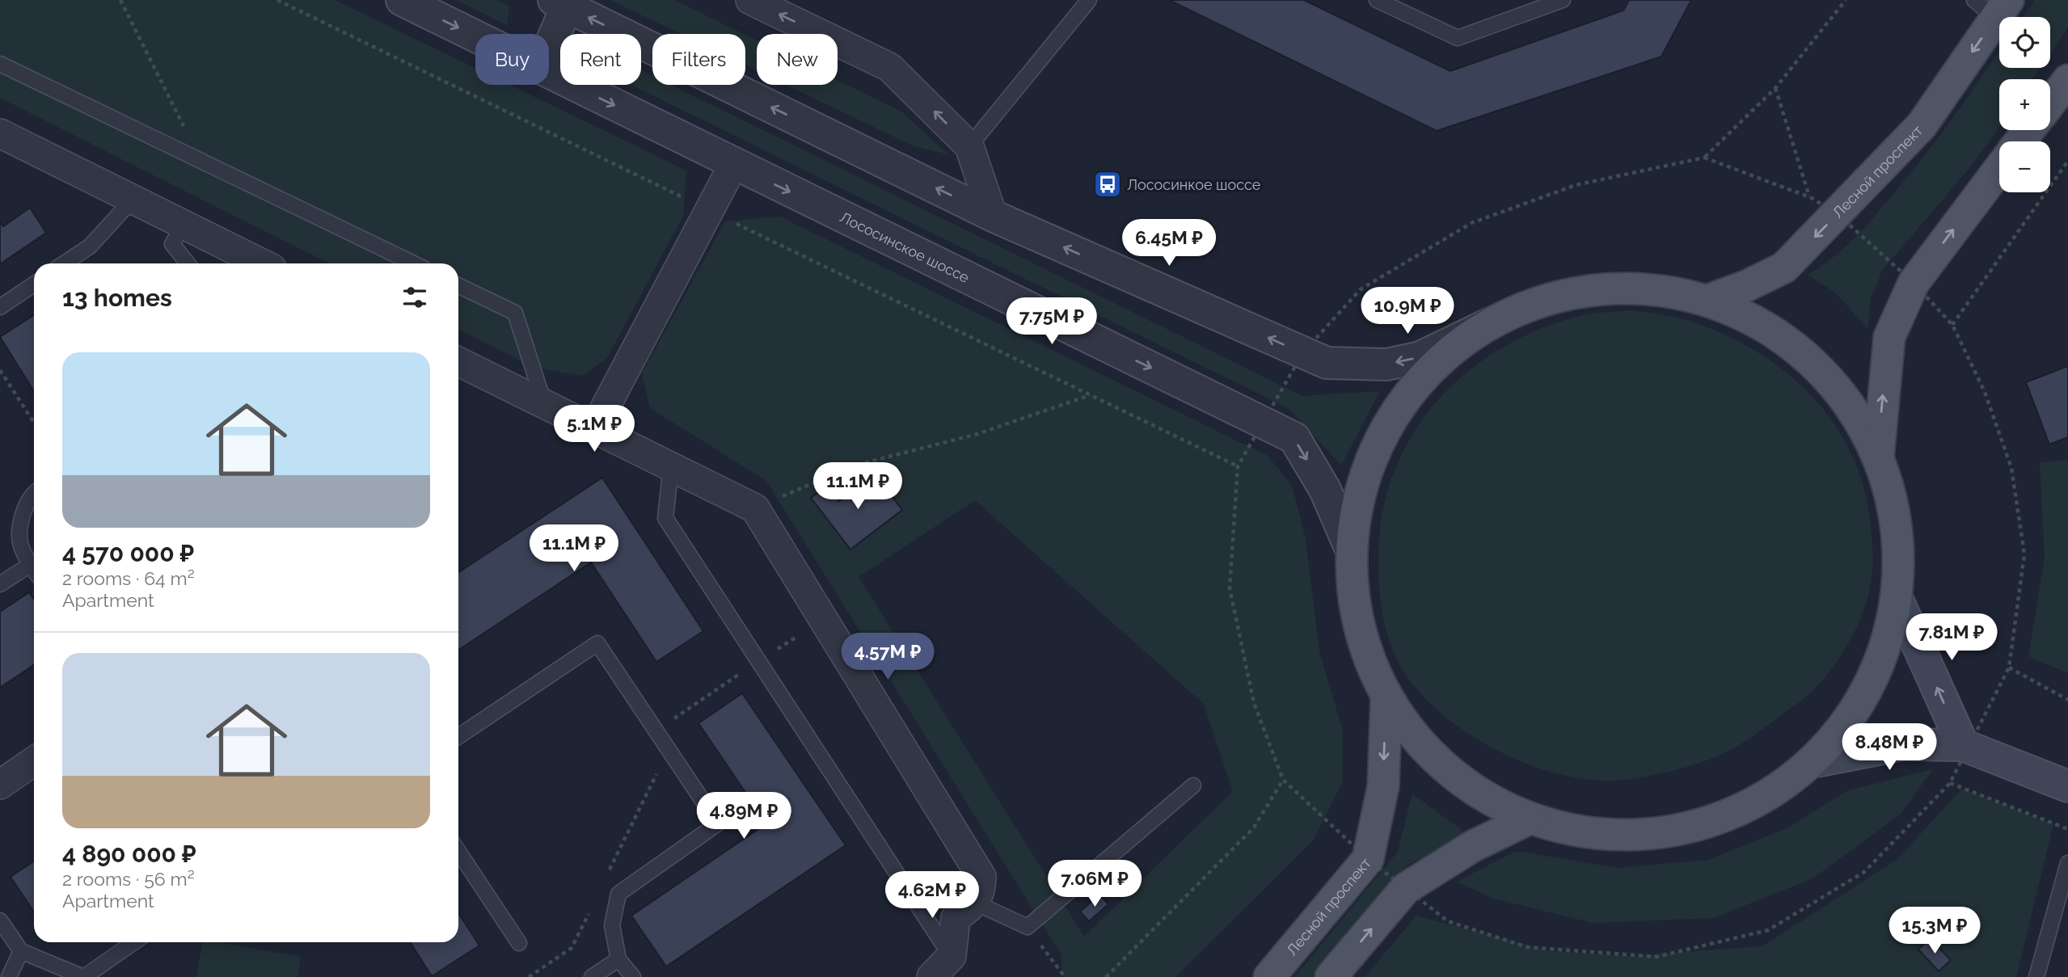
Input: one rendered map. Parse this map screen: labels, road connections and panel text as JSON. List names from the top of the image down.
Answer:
{
  "streets": {
    "main road": ["Лесной проспект"],
    "street": ["Лососинское шоссе"]
  },
  "places": {
    "bus stop": ["Лососинкое шоссе"]
  },
  "page": {
    "map_buttons": ["+", "−"],
    "chip": [
      "Buy",
      "Rent",
      "Filters",
      "New"
    ],
    "price": [
      "6.45M ₽",
      "10.9M ₽",
      "7.75M ₽",
      "5.1M ₽",
      "11.1M ₽",
      "11.1M ₽",
      "7.81M ₽",
      "4.57M ₽",
      "8.48M ₽",
      "4.89M ₽",
      "7.06M ₽",
      "4.62M ₽",
      "15.3M ₽"
    ],
    "heading": "13 homes",
    "list": [
      {
        "name": "4 570 000 ₽",
        "note": "2 rooms · 64 m² · Apartment"
      },
      {
        "name": "4 890 000 ₽",
        "note": "2 rooms · 56 m² · Apartment"
      }
    ]
  }
}
